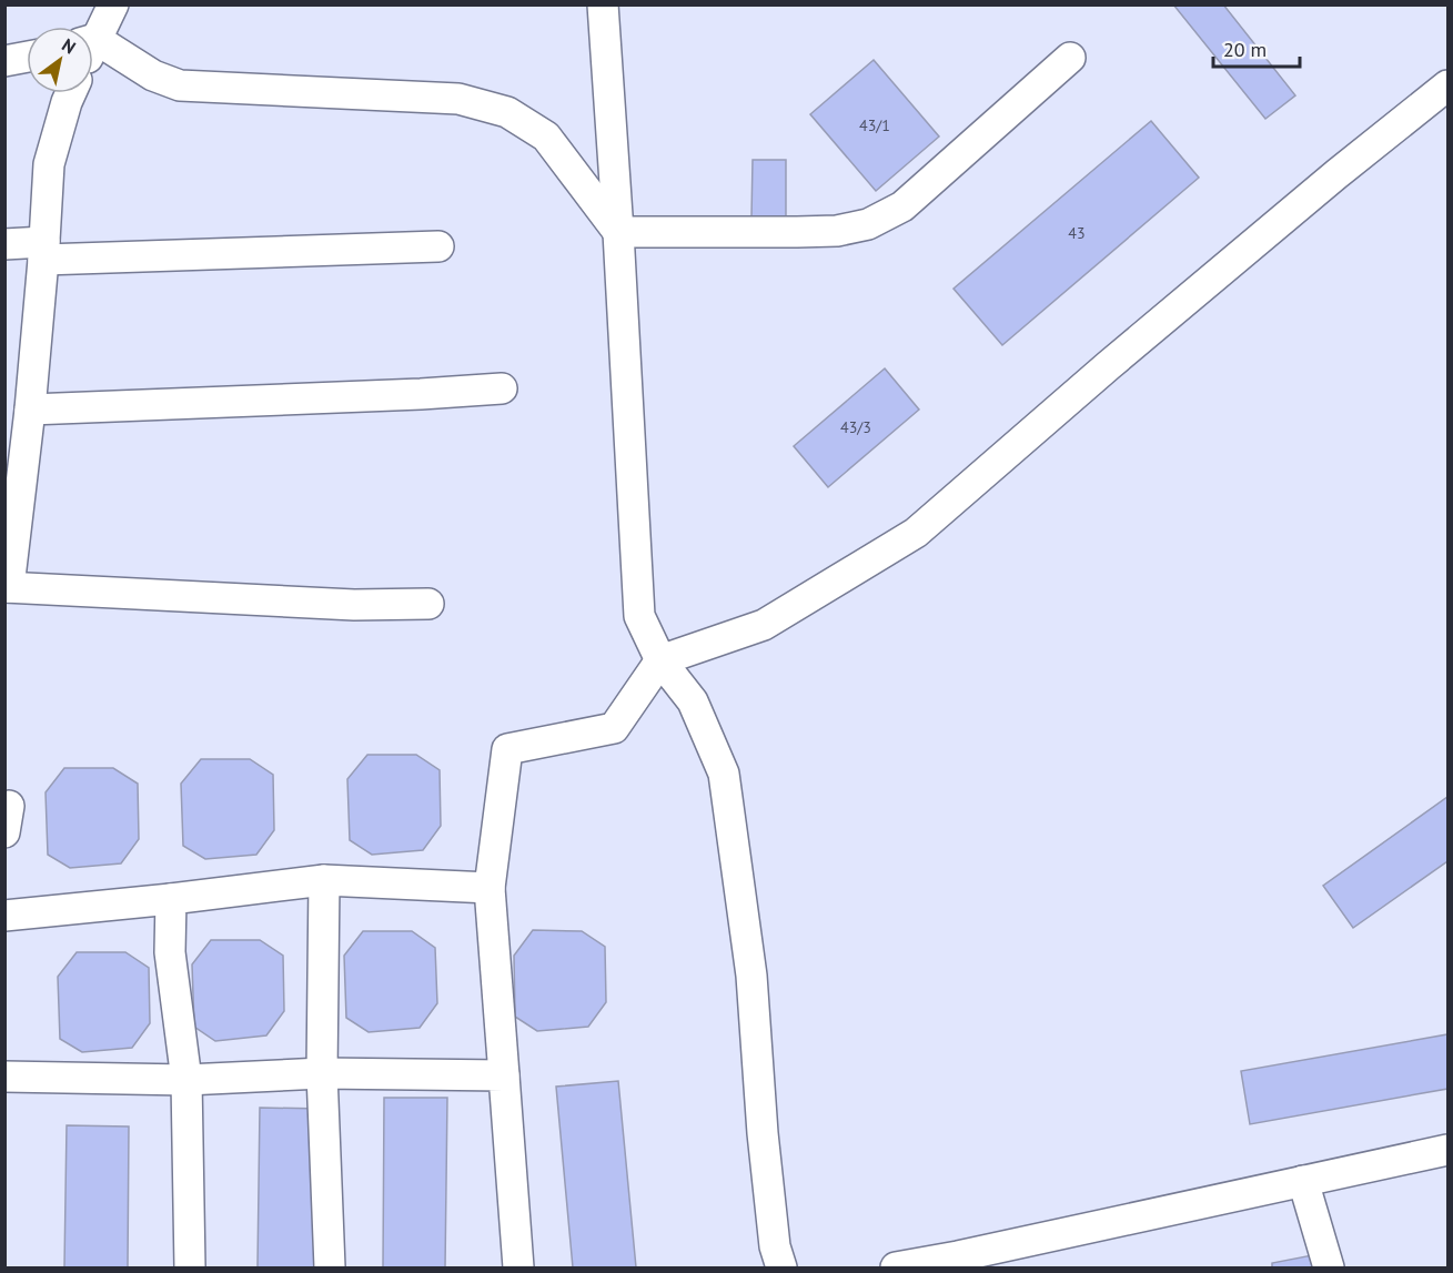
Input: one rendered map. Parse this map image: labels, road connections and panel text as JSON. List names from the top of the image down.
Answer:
{
  "house_numbers": ["43/1", "43", "43/3"],
  "scale_bar": "20 m",
  "north": "top right"
}
